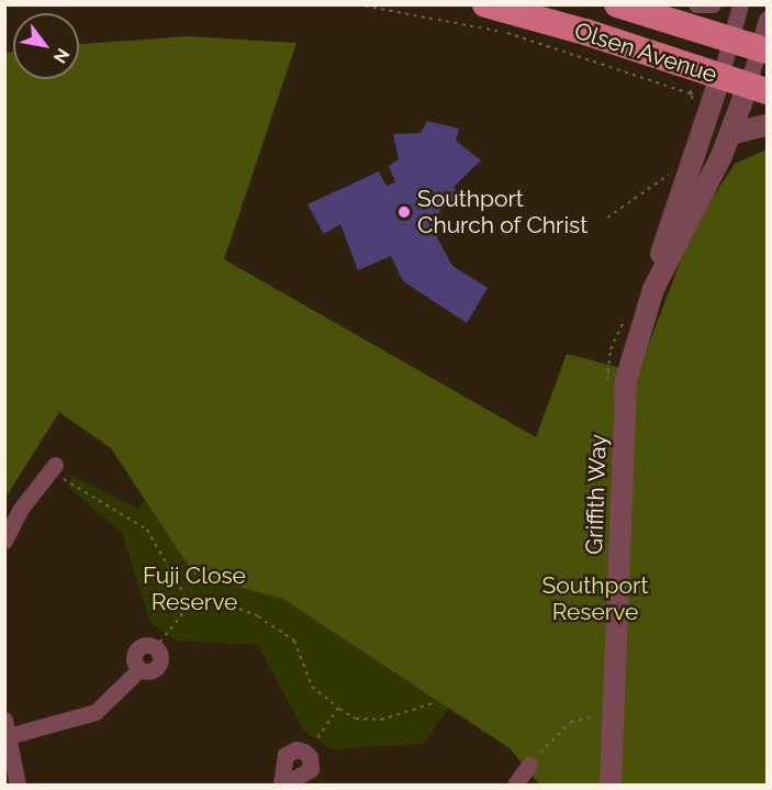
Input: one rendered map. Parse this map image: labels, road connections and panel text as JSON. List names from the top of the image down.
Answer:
{
  "streets": {
    "main road": ["Olsen Avenue"],
    "street": ["Griffith Way"]
  },
  "crossings": [
    ["Olsen Avenue", "Griffith Way"]
  ],
  "parks": ["Fuji Close Reserve", "Southport Reserve"],
  "places": ["Southport Church of Christ"],
  "north": "bottom right"
}
